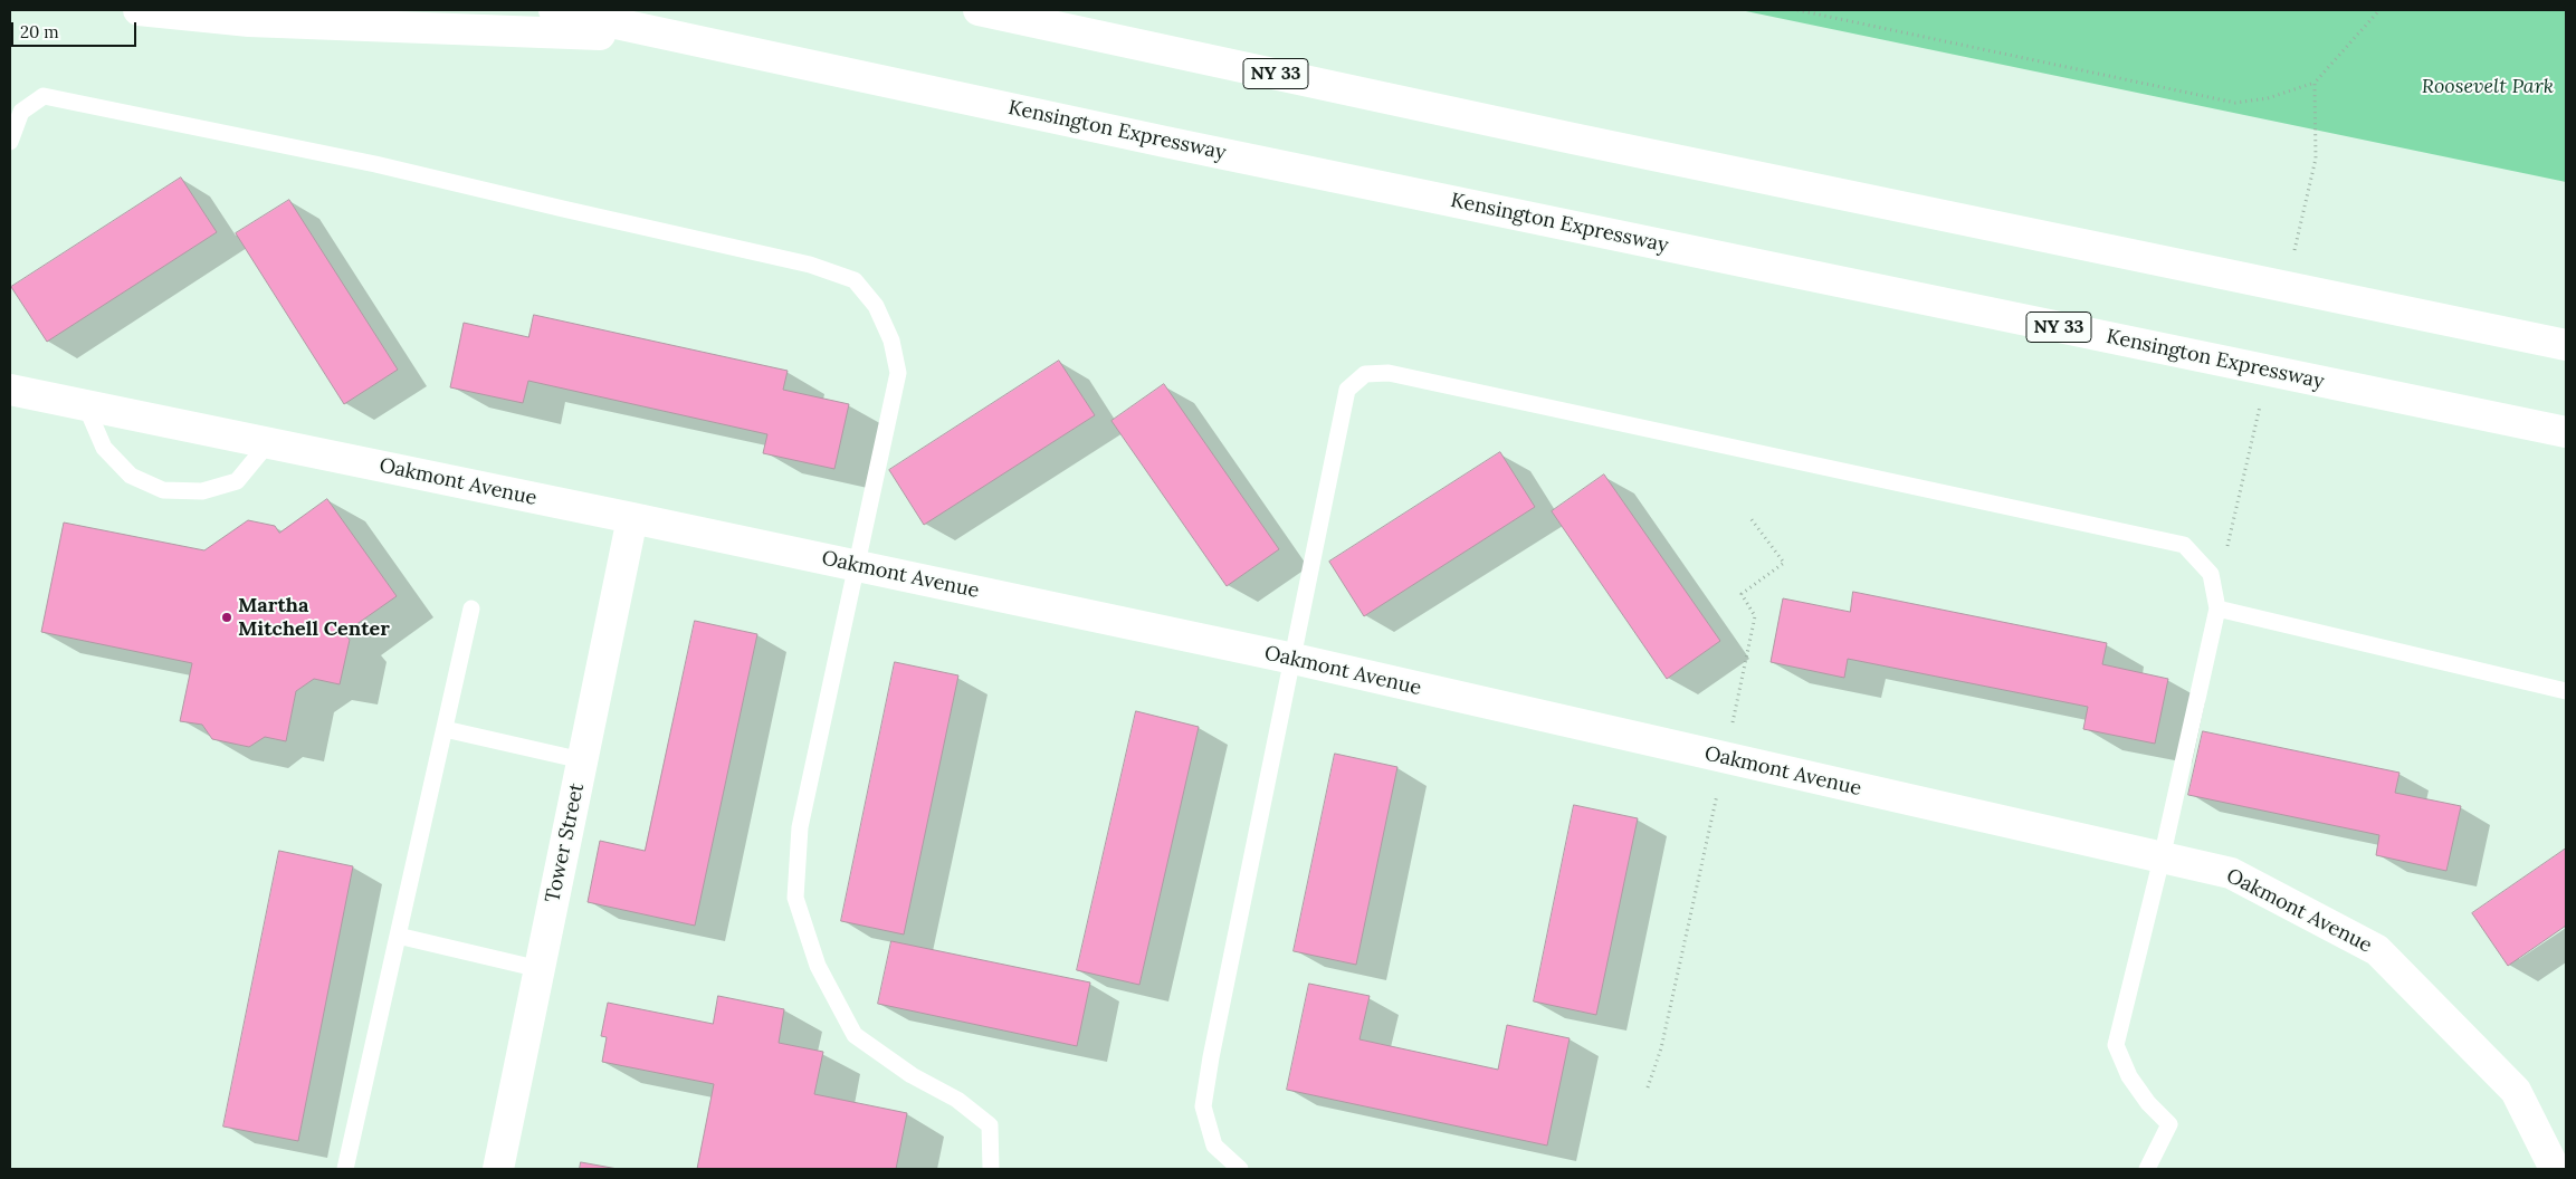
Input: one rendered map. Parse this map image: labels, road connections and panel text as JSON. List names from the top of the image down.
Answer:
{
  "streets": {
    "main road": [
      "NY 33",
      "Kensington Expressway",
      "Oakmont Avenue",
      "Tower Street"
    ]
  },
  "crossings": [
    ["Oakmont Avenue", "Tower Street"]
  ],
  "parks": ["Roosevelt Park"],
  "places": ["Martha Mitchell Center"],
  "scale_bar": "20 m"
}
